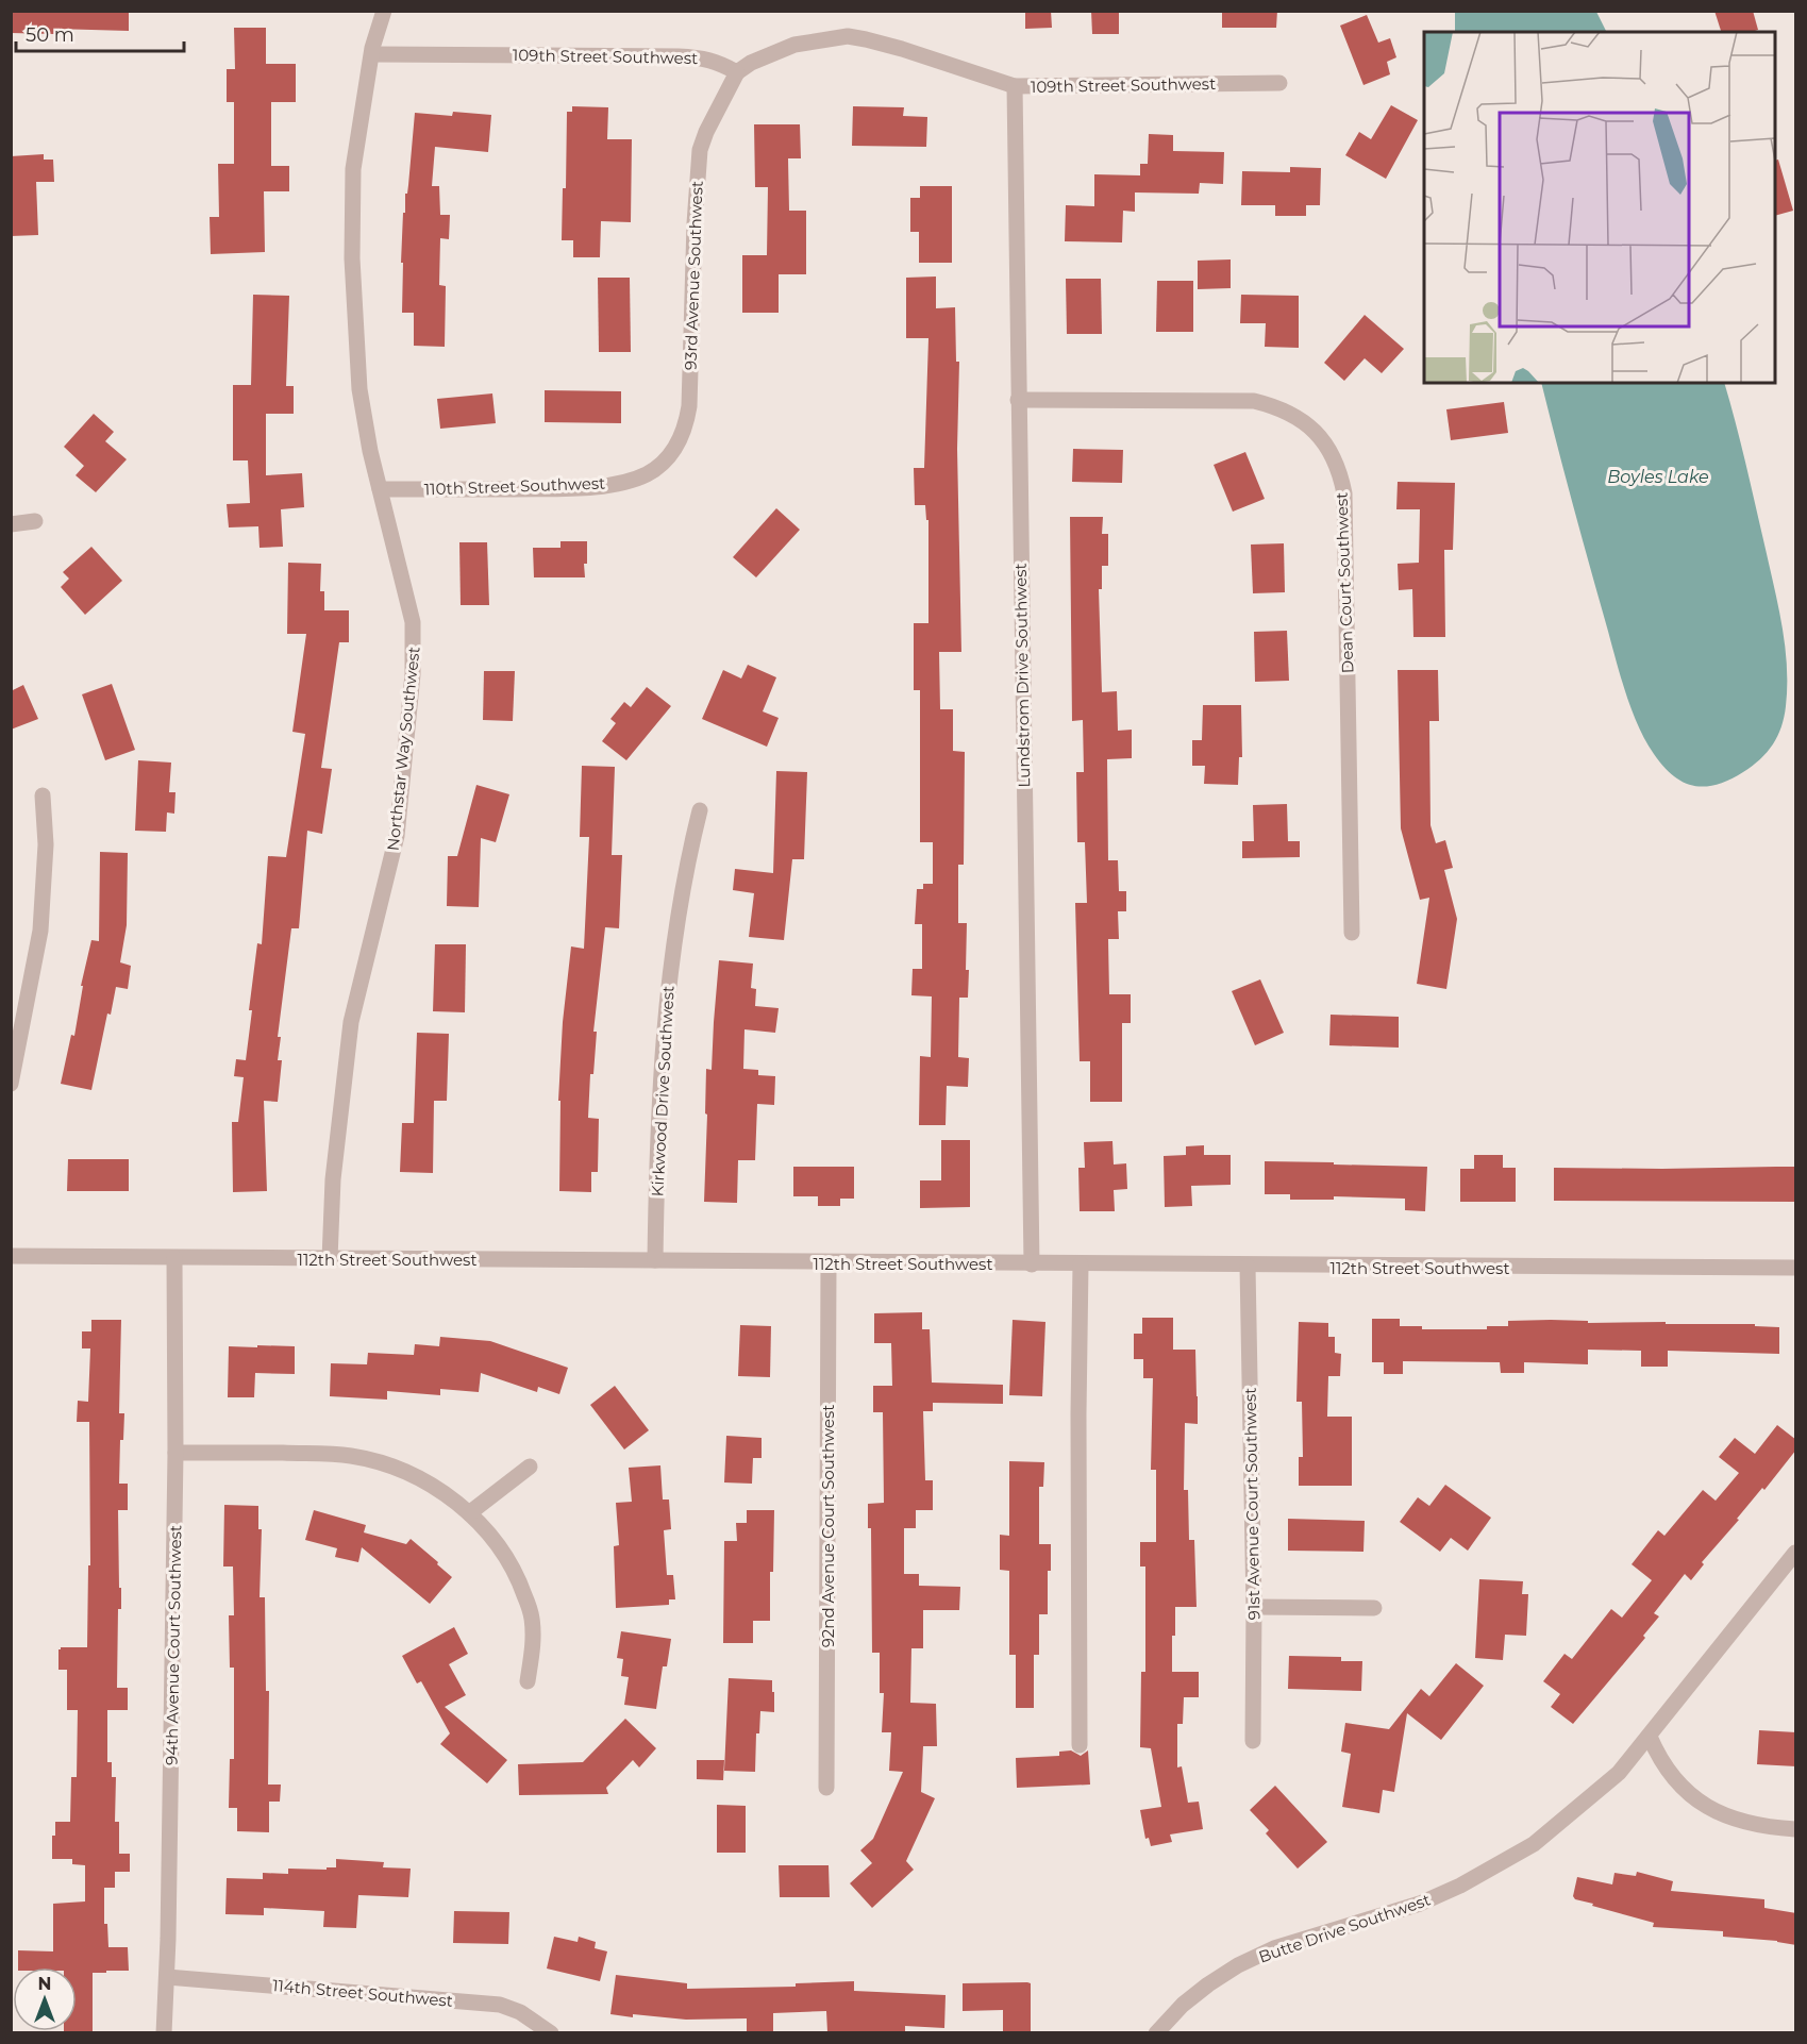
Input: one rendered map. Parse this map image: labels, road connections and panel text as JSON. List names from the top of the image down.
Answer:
{
  "streets": {
    "street": [
      "109th Street Southwest",
      "93rd Avenue Southwest",
      "110th Street Southwest",
      "Dean Court Southwest",
      "Lundstrom Drive Southwest",
      "Northstar Way Southwest",
      "Kirkwood Drive Southwest",
      "112th Street Southwest",
      "91st Avenue Court Southwest",
      "92nd Avenue Court Southwest",
      "94th Avenue Court Southwest",
      "Butte Drive Southwest",
      "114th Street Southwest"
    ]
  },
  "crossings": [
    ["109th Street Southwest", "93rd Avenue Southwest"],
    ["109th Street Southwest", "Lundstrom Drive Southwest"],
    ["109th Street Southwest", "Northstar Way Southwest"],
    ["93rd Avenue Southwest", "110th Street Southwest"],
    ["110th Street Southwest", "Northstar Way Southwest"],
    ["Dean Court Southwest", "Lundstrom Drive Southwest"],
    ["Lundstrom Drive Southwest", "112th Street Southwest"],
    ["Northstar Way Southwest", "112th Street Southwest"],
    ["Kirkwood Drive Southwest", "112th Street Southwest"],
    ["112th Street Southwest", "91st Avenue Court Southwest"],
    ["112th Street Southwest", "92nd Avenue Court Southwest"],
    ["112th Street Southwest", "94th Avenue Court Southwest"],
    ["94th Avenue Court Southwest", "114th Street Southwest"]
  ],
  "water": ["Boyles Lake"],
  "scale_bar": "50 m",
  "north": "top"
}
